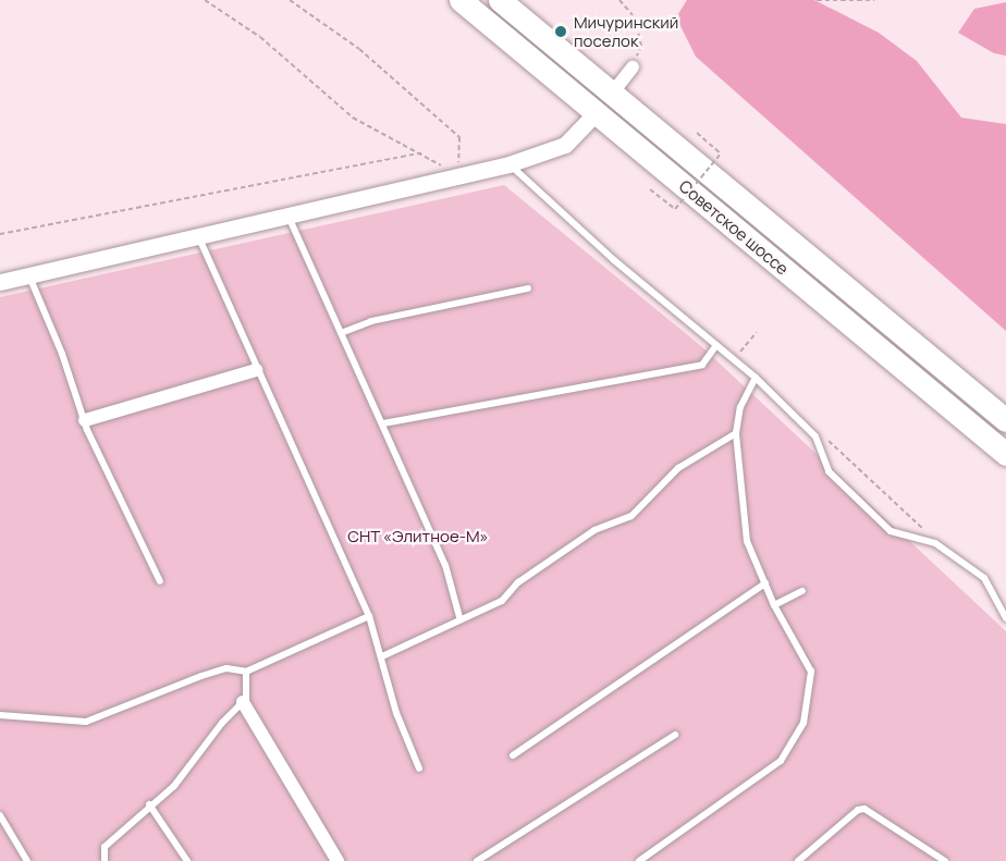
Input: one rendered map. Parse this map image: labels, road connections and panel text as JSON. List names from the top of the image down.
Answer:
{
  "streets": {
    "highway": ["Советское шоссе"]
  },
  "parks": ["СНТ «Элитное-М»"],
  "places": ["Мичуринский поселок"]
}
